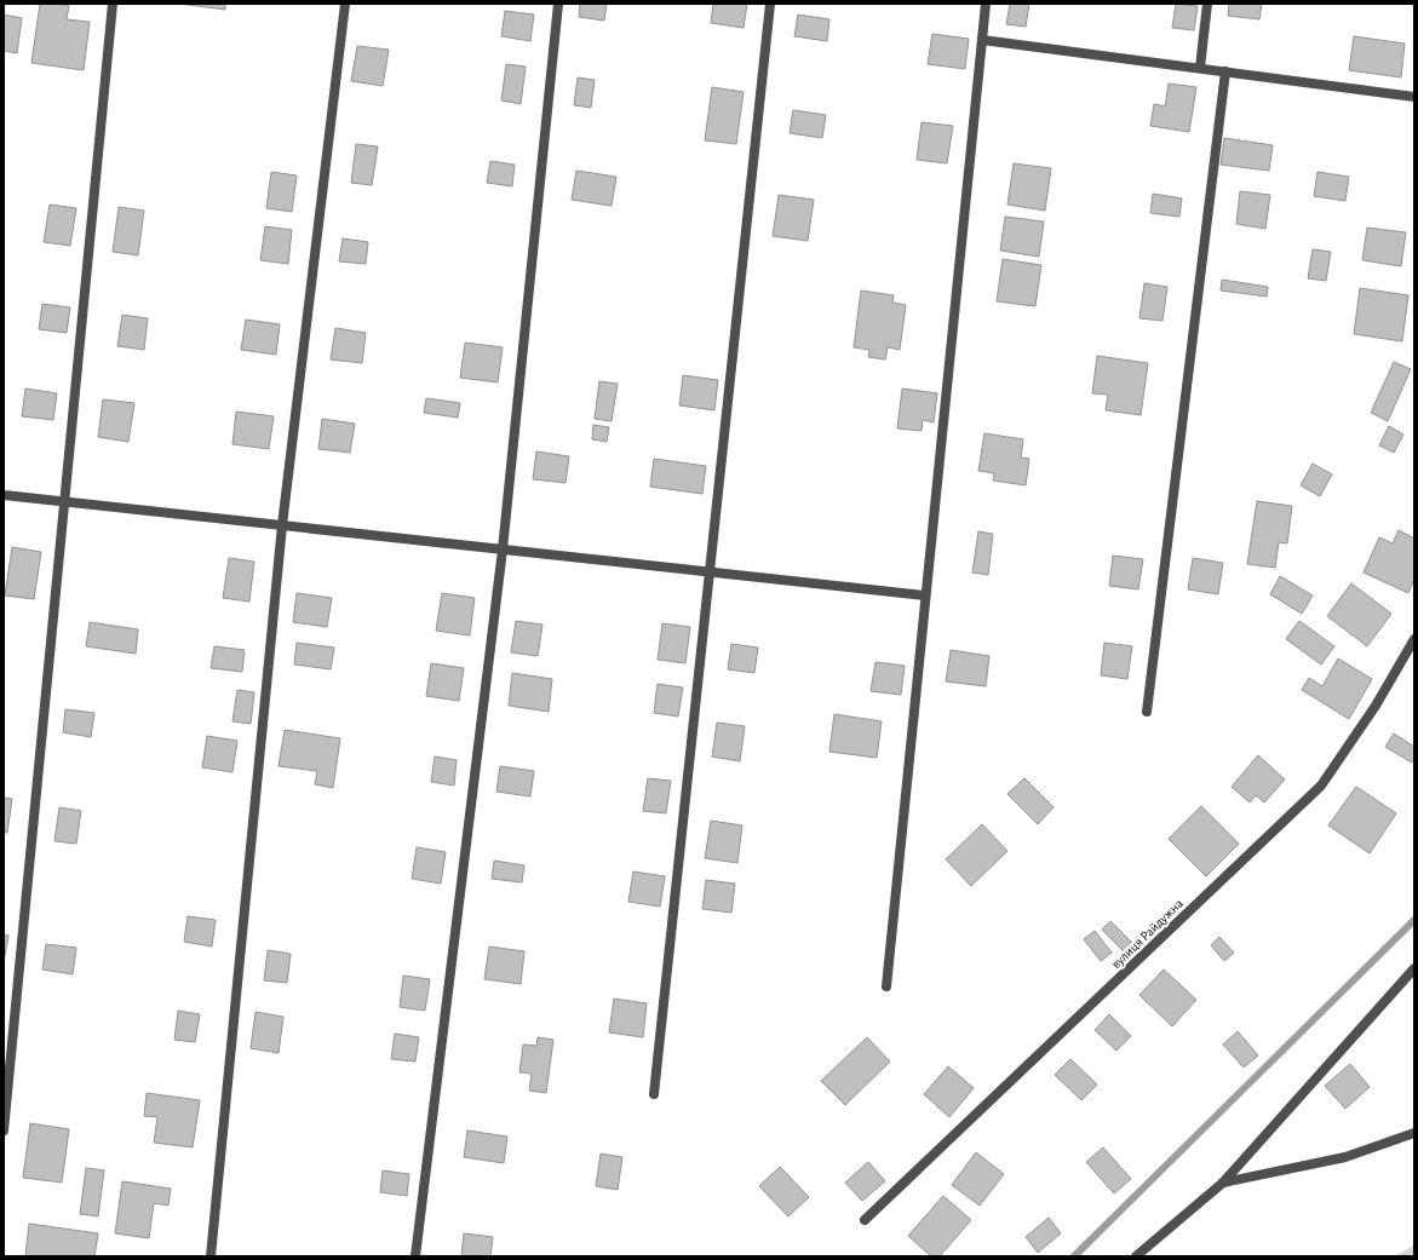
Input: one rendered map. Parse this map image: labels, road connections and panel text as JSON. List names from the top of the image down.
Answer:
{
  "streets": {
    "street": ["вулиця Райдужна"]
  }
}
